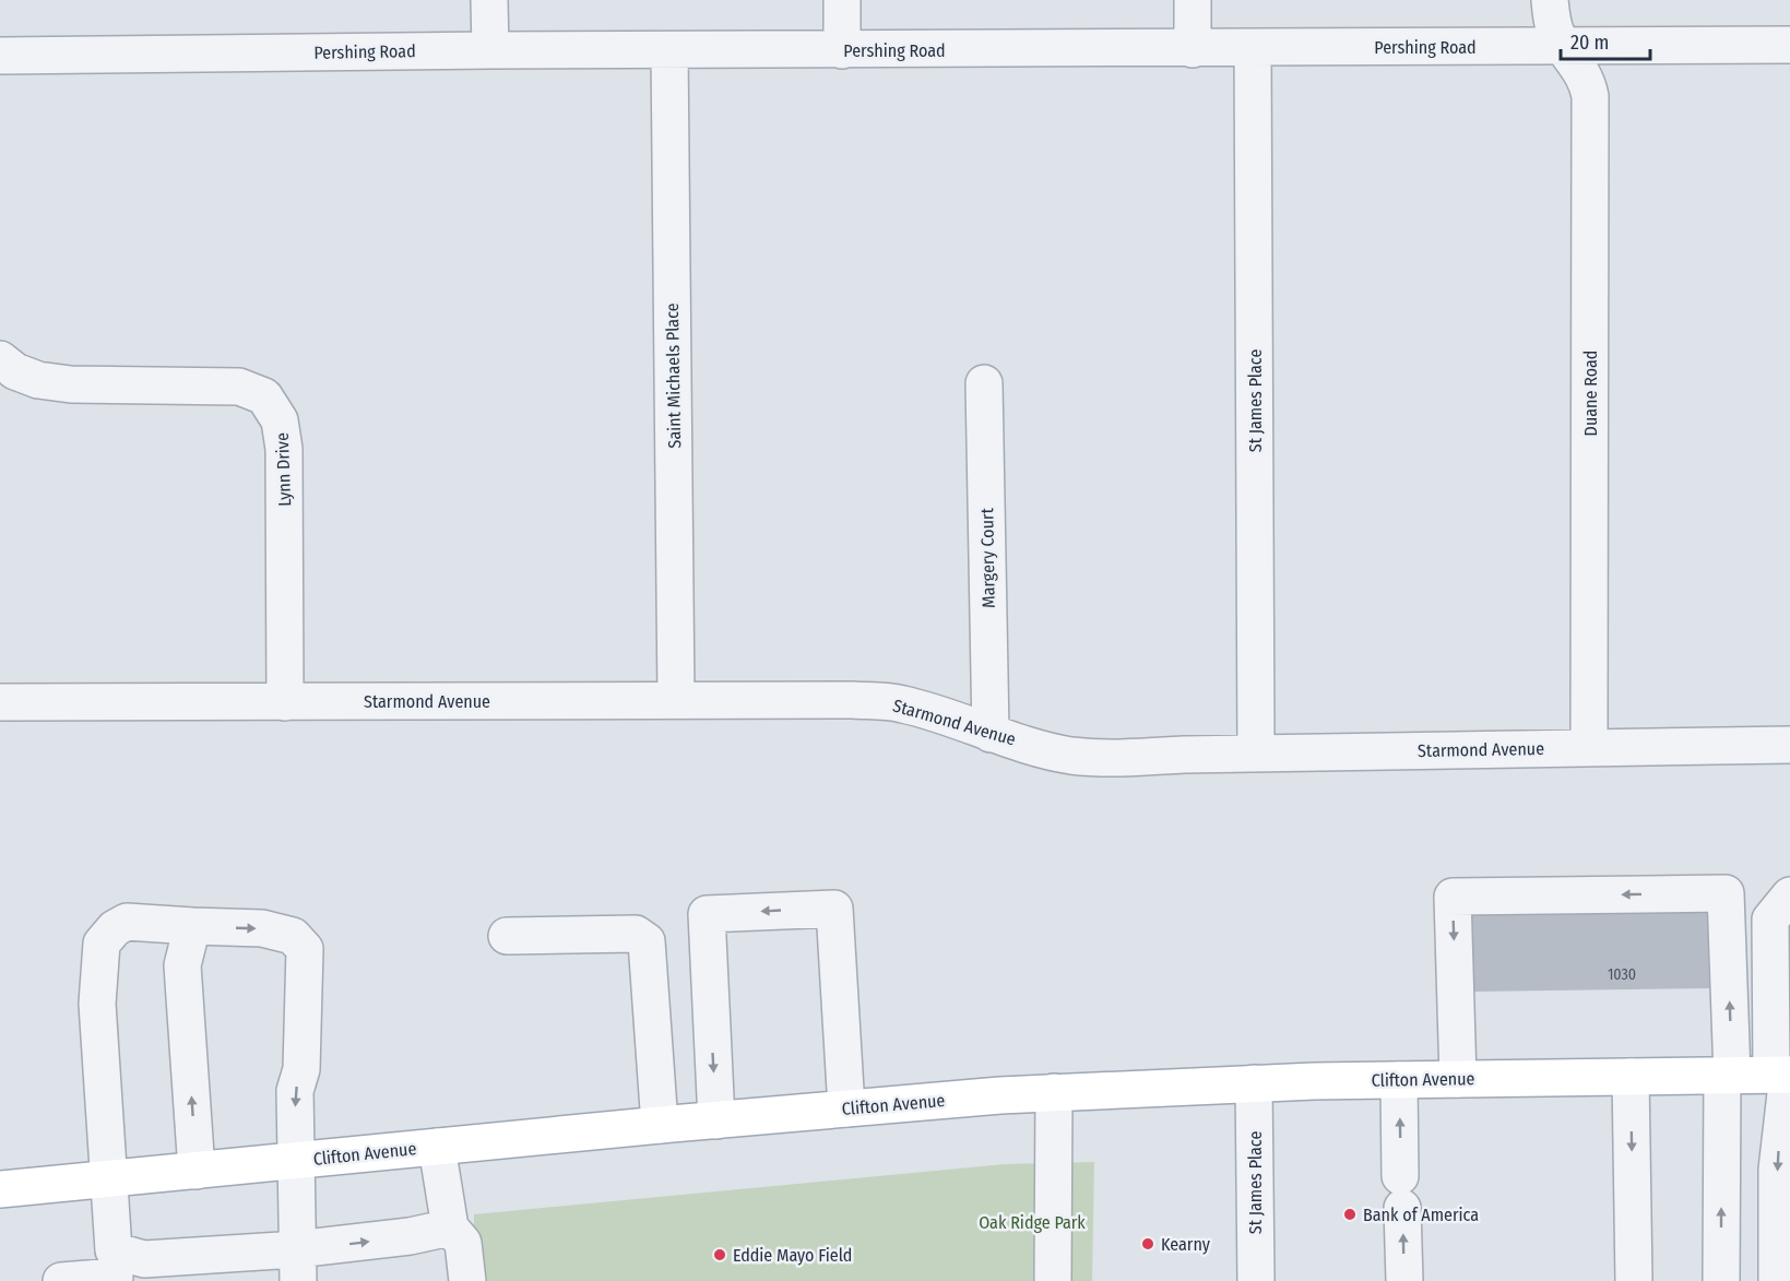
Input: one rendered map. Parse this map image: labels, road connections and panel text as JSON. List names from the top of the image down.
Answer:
{
  "streets": {
    "main road": ["Clifton Avenue"],
    "street": [
      "Pershing Road",
      "Saint Michaels Place",
      "Duane Road",
      "St James Place",
      "Lynn Drive",
      "Margery Court",
      "Starmond Avenue"
    ]
  },
  "crossings": [
    ["Pershing Road", "Saint Michaels Place"],
    ["Pershing Road", "Duane Road"],
    ["Pershing Road", "St James Place"],
    ["Saint Michaels Place", "Starmond Avenue"],
    ["Duane Road", "Starmond Avenue"],
    ["St James Place", "Starmond Avenue"],
    ["St James Place", "Clifton Avenue"],
    ["Lynn Drive", "Starmond Avenue"],
    ["Margery Court", "Starmond Avenue"]
  ],
  "parks": ["Oak Ridge Park"],
  "places": ["Bank of America", "Kearny", "Eddie Mayo Field"],
  "house_numbers": ["1030"],
  "scale_bar": "20 m"
}
